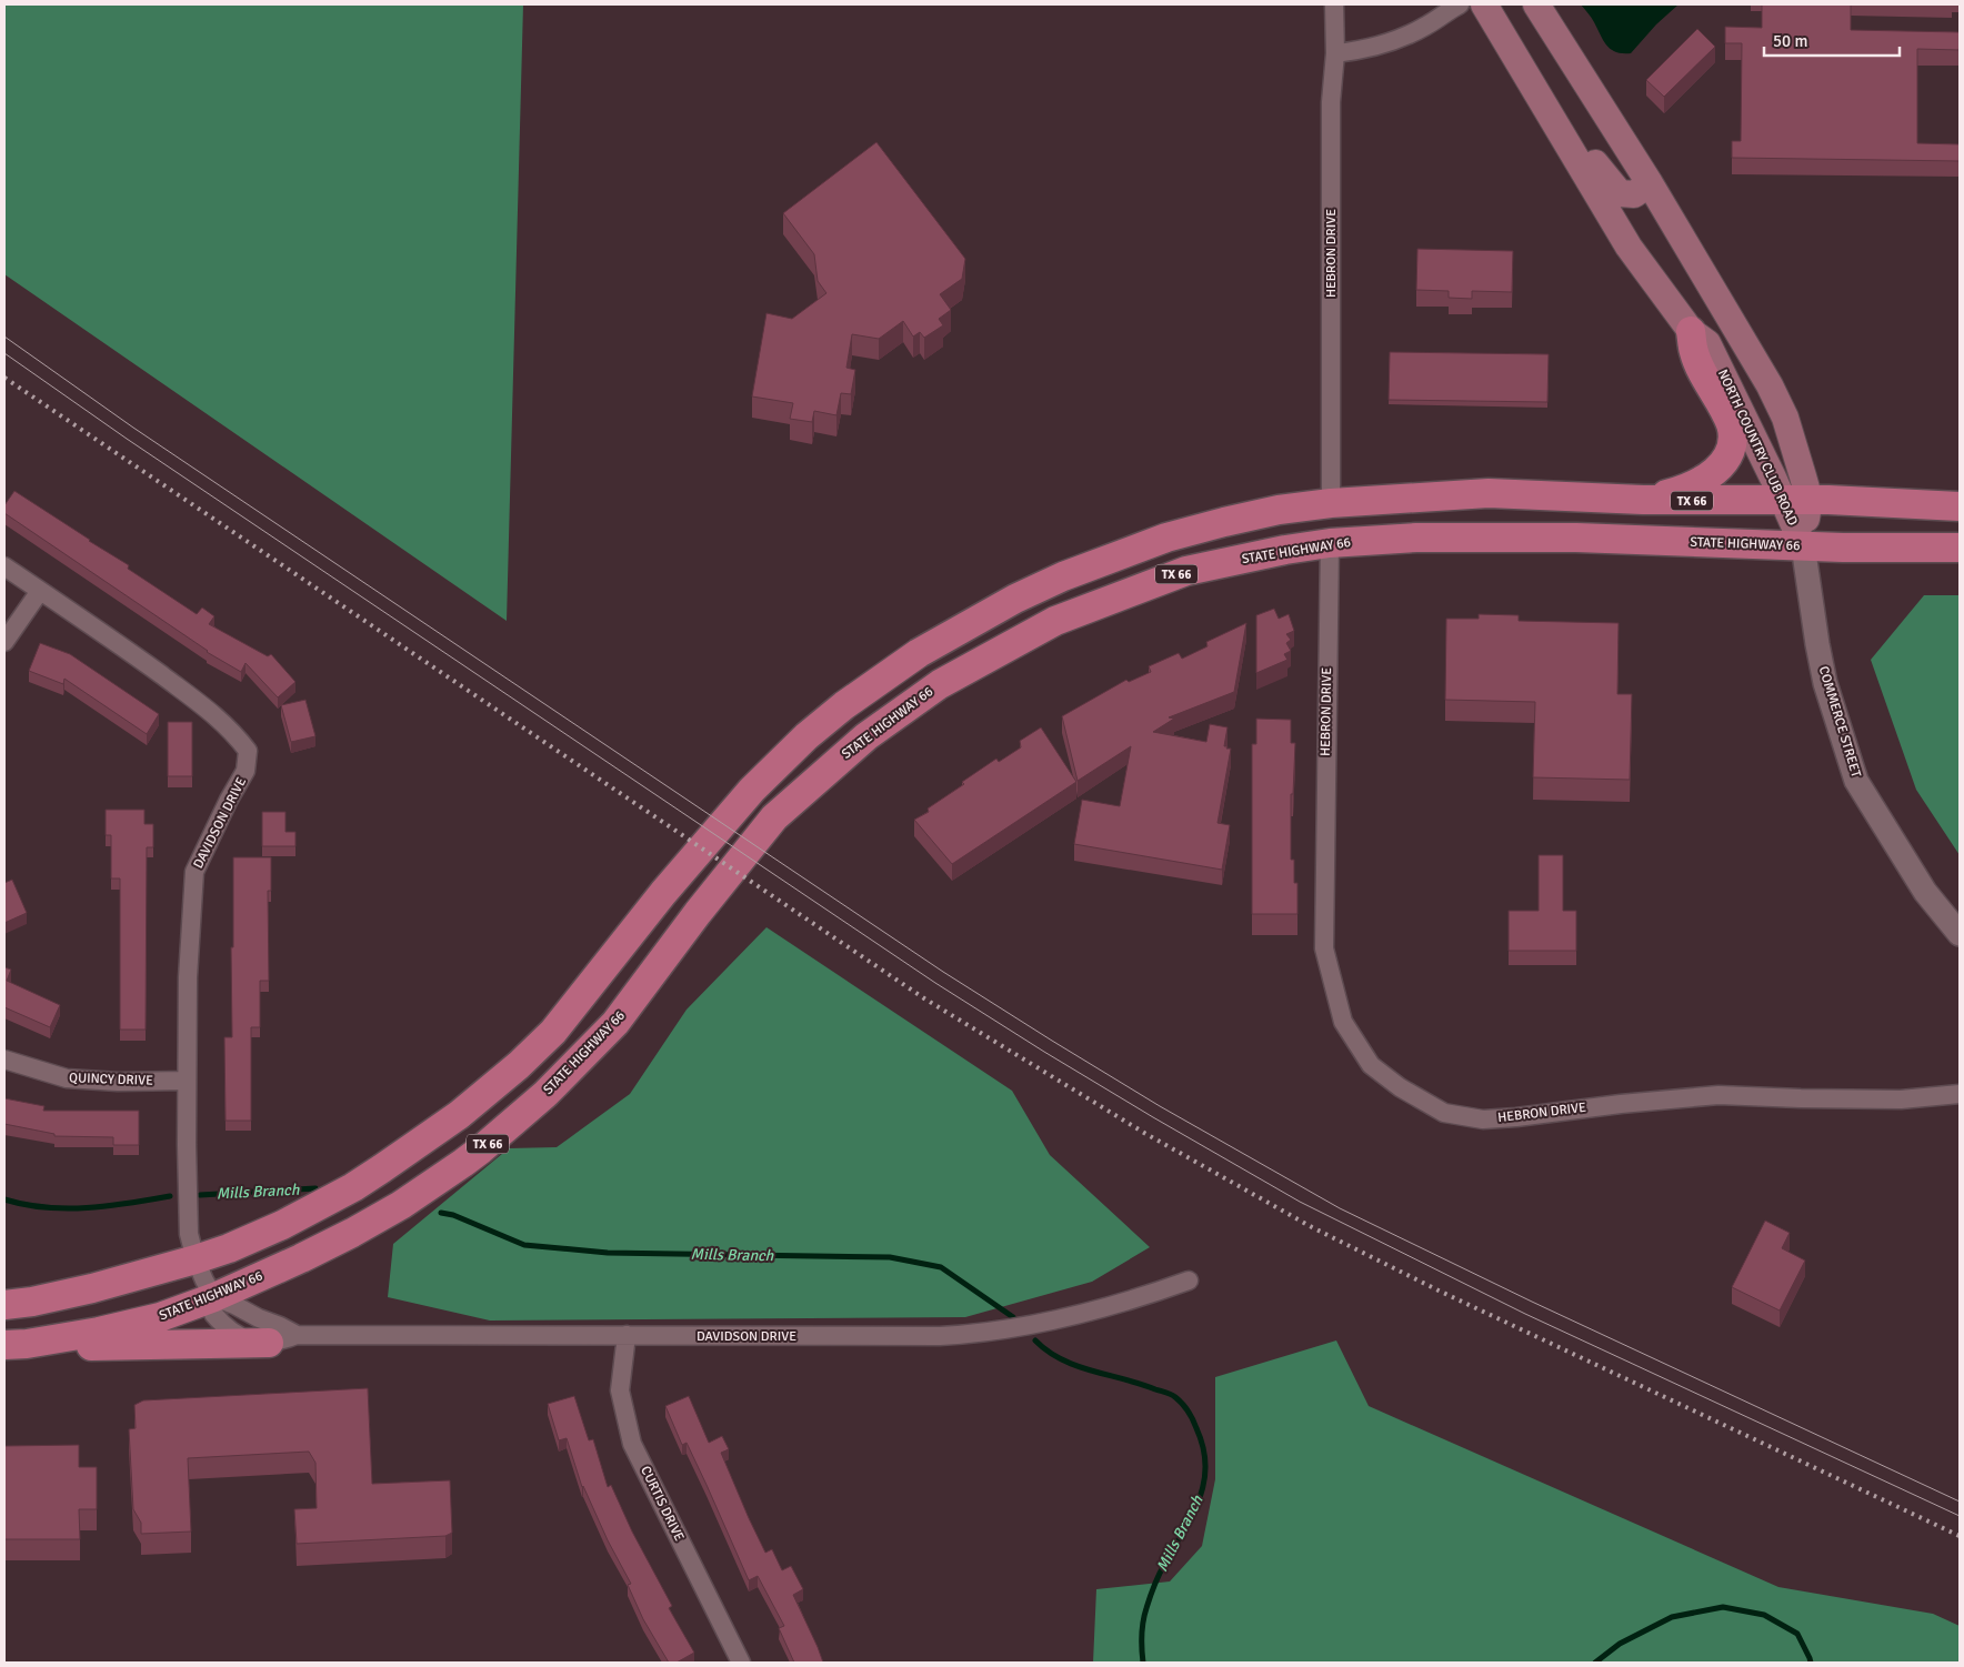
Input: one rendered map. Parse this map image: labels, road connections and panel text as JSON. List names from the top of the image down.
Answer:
{
  "streets": {
    "main road": ["NORTH COUNTRY CLUB ROAD", "TX 66", "STATE HIGHWAY 66"],
    "street": [
      "HEBRON DRIVE",
      "COMMERCE STREET",
      "DAVIDSON DRIVE",
      "QUINCY DRIVE",
      "CURTIS DRIVE"
    ]
  },
  "crossings": [
    ["HEBRON DRIVE", "TX 66"],
    ["HEBRON DRIVE", "STATE HIGHWAY 66"],
    ["NORTH COUNTRY CLUB ROAD", "TX 66"],
    ["NORTH COUNTRY CLUB ROAD", "STATE HIGHWAY 66"],
    ["NORTH COUNTRY CLUB ROAD", "COMMERCE STREET"],
    ["TX 66", "DAVIDSON DRIVE"],
    ["STATE HIGHWAY 66", "COMMERCE STREET"],
    ["STATE HIGHWAY 66", "DAVIDSON DRIVE"],
    ["DAVIDSON DRIVE", "QUINCY DRIVE"],
    ["DAVIDSON DRIVE", "CURTIS DRIVE"]
  ],
  "water": ["Mills Branch"],
  "scale_bar": "50 m"
}
